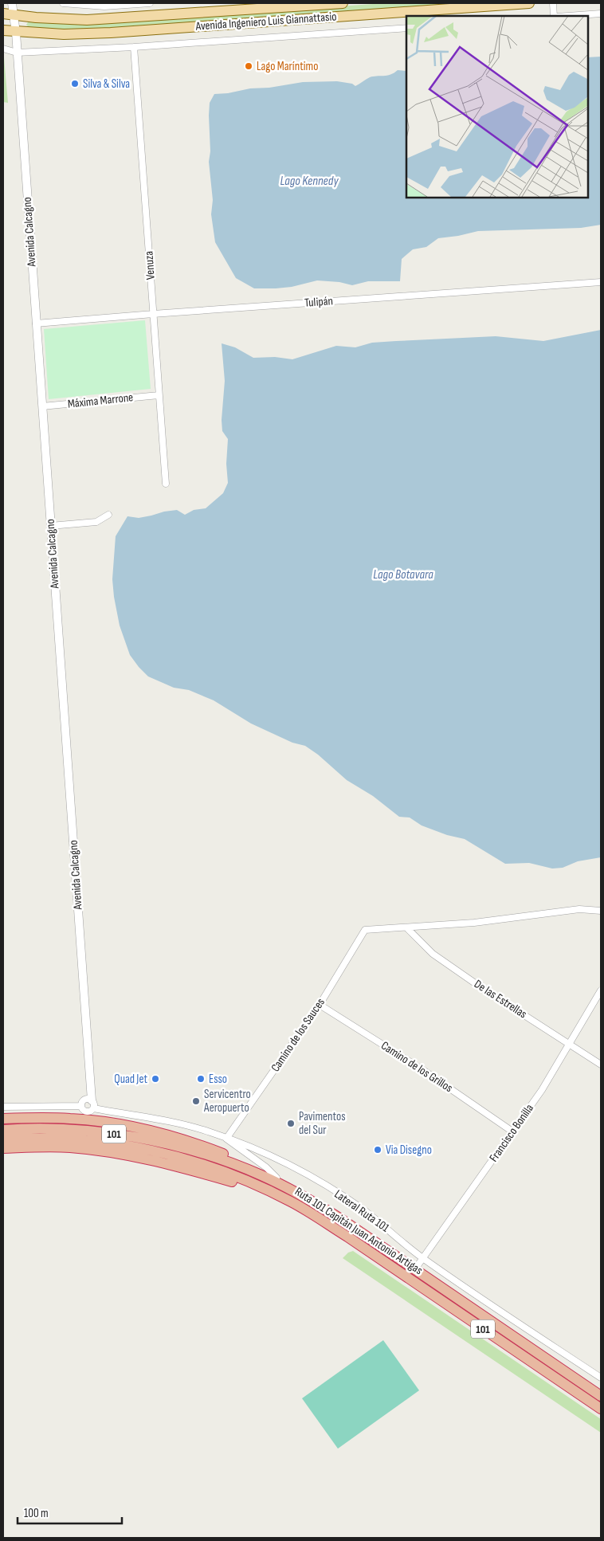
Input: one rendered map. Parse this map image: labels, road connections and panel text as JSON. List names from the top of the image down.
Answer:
{
  "streets": {
    "highway": ["101", "Ruta 101 Capitán Juan Antonio Artigas"],
    "main road": ["Avenida Ingeniero Luis Giannattasio"],
    "street": [
      "Avenida Calcagno",
      "Venuza",
      "Tulipán",
      "Máxima Marrone",
      "De las Estrellas",
      "Camino de los Sauces",
      "Camino de los Grillos",
      "Francisco Bonilla",
      "Lateral Ruta 101"
    ]
  },
  "crossings": [
    ["Avenida Ingeniero Luis Giannattasio", "Avenida Calcagno"],
    ["Avenida Ingeniero Luis Giannattasio", "Venuza"],
    ["Avenida Calcagno", "Tulipán"],
    ["Avenida Calcagno", "Máxima Marrone"],
    ["Avenida Calcagno", "Lateral Ruta 101"],
    ["Venuza", "Tulipán"],
    ["Venuza", "Máxima Marrone"],
    ["De las Estrellas", "Camino de los Sauces"],
    ["De las Estrellas", "Francisco Bonilla"],
    ["Camino de los Sauces", "Camino de los Grillos"],
    ["Camino de los Sauces", "Lateral Ruta 101"],
    ["Camino de los Grillos", "Francisco Bonilla"],
    ["Francisco Bonilla", "Lateral Ruta 101"],
    ["Francisco Bonilla", "Ruta 101 Capitán Juan Antonio Artigas"]
  ],
  "water": ["Lago Kennedy", "Lago Botavara"],
  "places": [
    "Lago Maríntimo",
    "Silva & Silva",
    "Quad Jet",
    "Esso",
    "Servicentro Aeropuerto",
    "Pavimentos del Sur",
    "Via Disegno"
  ],
  "scale_bar": "100 m"
}
